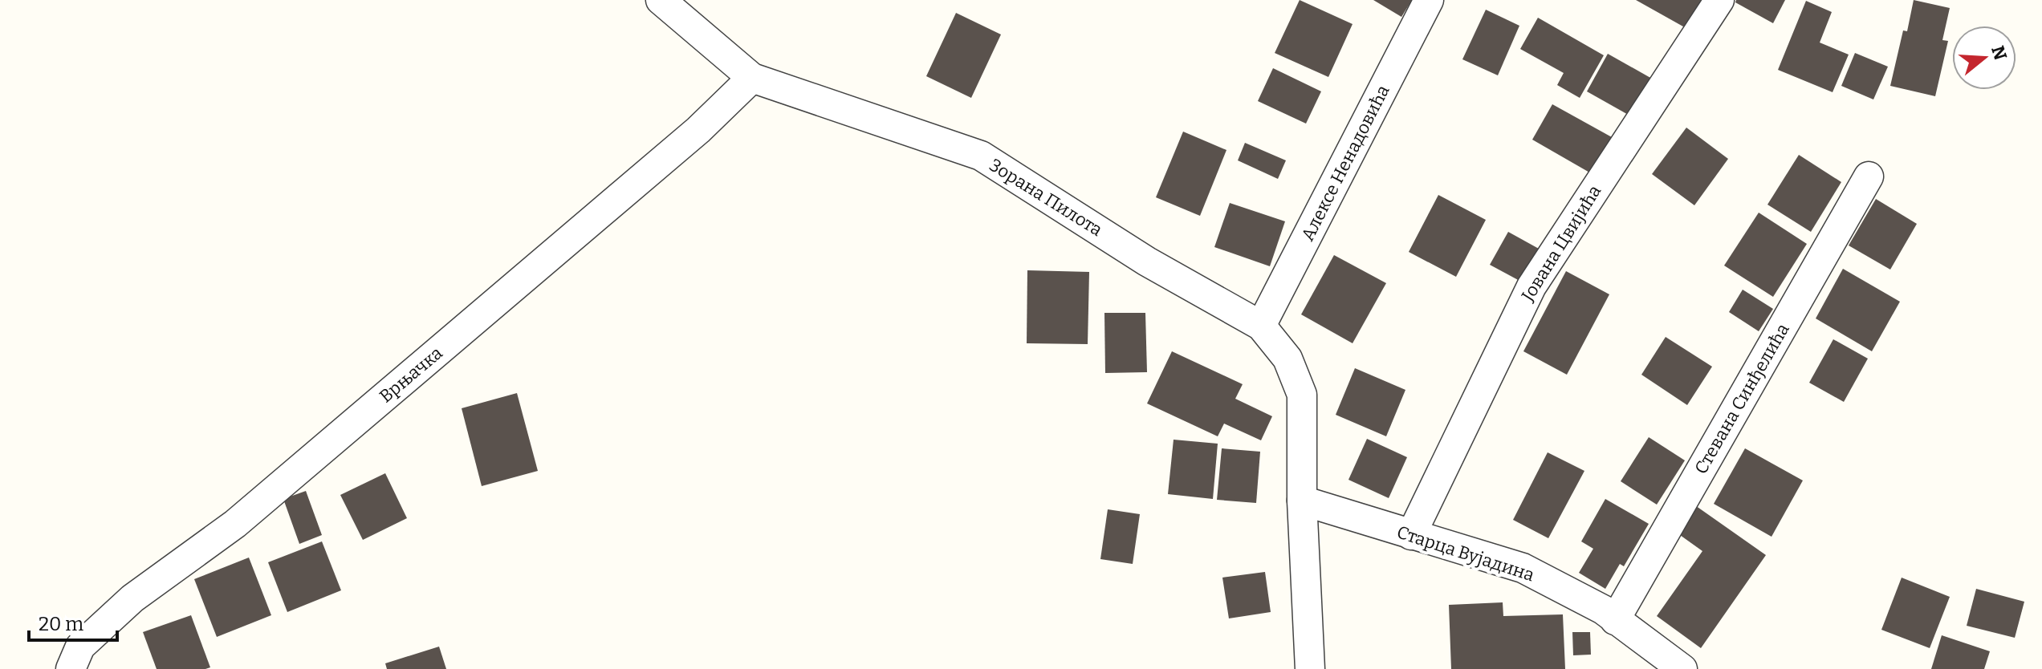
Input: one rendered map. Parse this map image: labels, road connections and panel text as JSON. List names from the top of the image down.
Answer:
{
  "streets": {
    "street": [
      "Алексе Ненадовића",
      "Зорана Пилота",
      "Јована Цвијића",
      "Врњачка",
      "Стевана Синђелића",
      "Старца Вујадина"
    ]
  },
  "crossings": [
    ["Алексе Ненадовића", "Зорана Пилота"],
    ["Зорана Пилота", "Врњачка"],
    ["Зорана Пилота", "Старца Вујадина"],
    ["Јована Цвијића", "Старца Вујадина"],
    ["Стевана Синђелића", "Старца Вујадина"]
  ],
  "scale_bar": "20 m",
  "north": "right"
}
